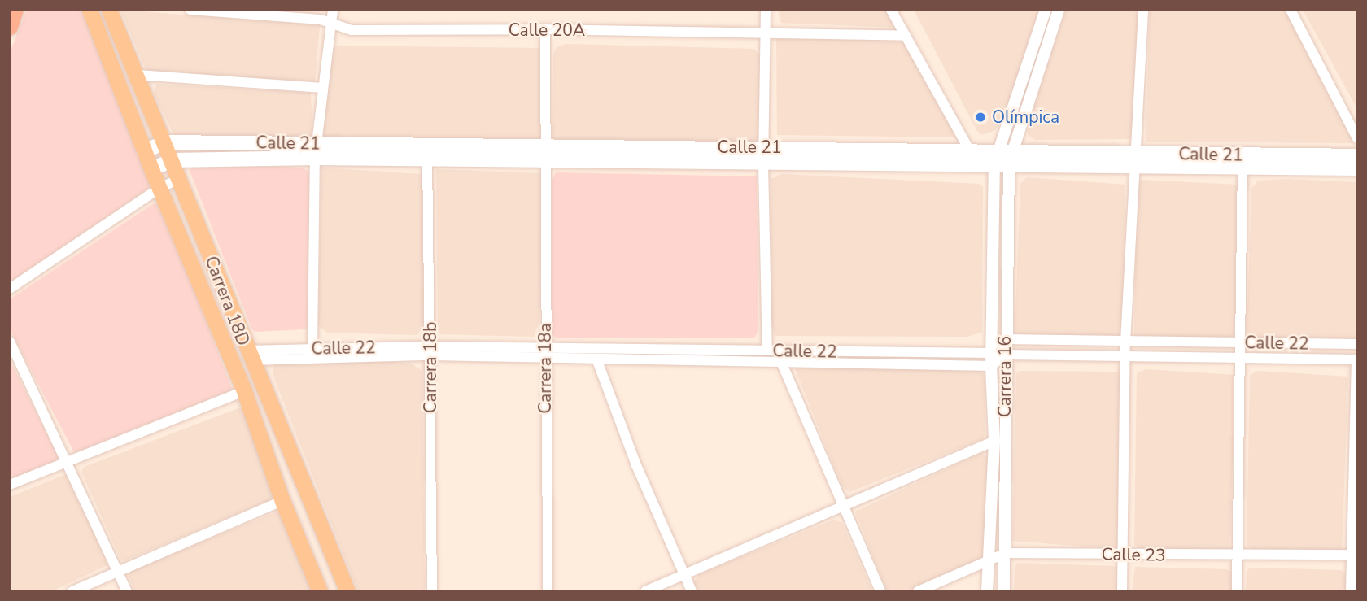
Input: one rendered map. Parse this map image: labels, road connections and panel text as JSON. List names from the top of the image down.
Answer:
{
  "streets": {
    "main road": ["Calle 21", "Carrera 18D"],
    "street": [
      "Calle 20A",
      "Calle 22",
      "Carrera 18b",
      "Carrera 18a",
      "Carrera 16",
      "Calle 23"
    ]
  },
  "crossings": [
    ["Calle 21", "Carrera 18D"],
    ["Calle 21", "Carrera 18b"],
    ["Calle 21", "Carrera 18a"],
    ["Calle 21", "Carrera 16"],
    ["Carrera 18D", "Calle 22"],
    ["Calle 22", "Carrera 18b"],
    ["Calle 22", "Carrera 18a"],
    ["Calle 22", "Carrera 16"],
    ["Carrera 16", "Calle 23"]
  ],
  "places": ["Olímpica"]
}
